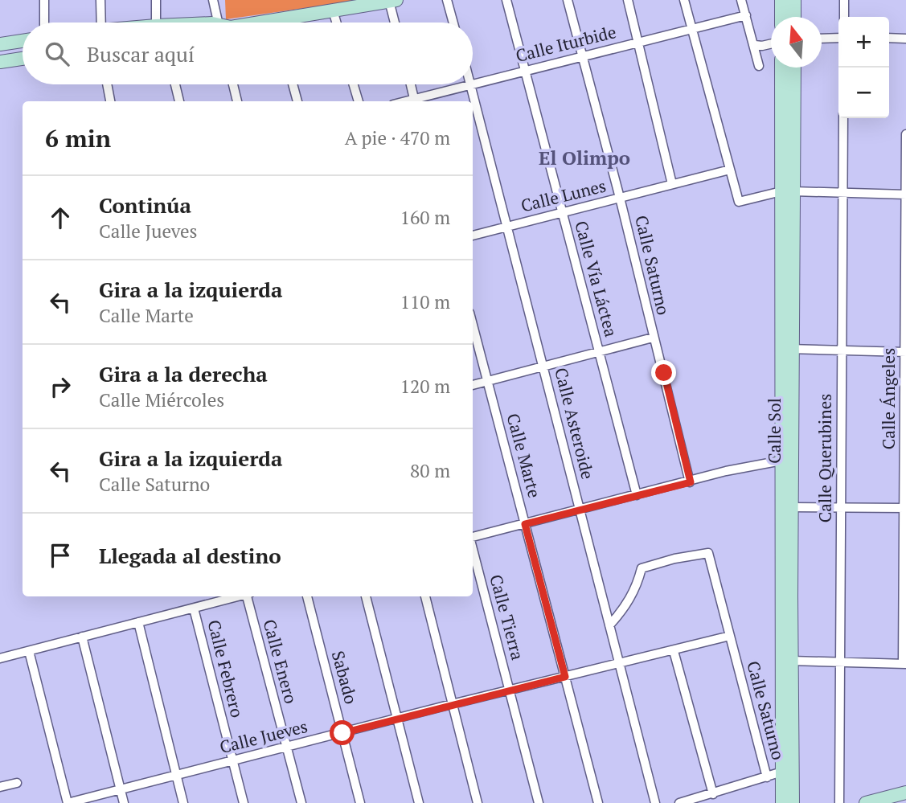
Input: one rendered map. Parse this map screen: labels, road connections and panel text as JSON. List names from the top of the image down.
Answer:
{
  "streets": {
    "street": [
      "Calle Iturbide",
      "Calle Lunes",
      "Calle Saturno",
      "Calle Vía Láctea",
      "Calle Ángeles",
      "Calle Asteroide",
      "Calle Sol",
      "Calle Marte",
      "Calle Querubines",
      "Calle Tierra",
      "Calle Enero",
      "Calle Febrero",
      "Sabado",
      "Calle Jueves"
    ]
  },
  "crossings": [
    ["Calle Iturbide", "Calle Saturno"],
    ["Calle Iturbide", "Calle Vía Láctea"],
    ["Calle Iturbide", "Calle Asteroide"],
    ["Calle Lunes", "Calle Saturno"],
    ["Calle Lunes", "Calle Vía Láctea"],
    ["Calle Lunes", "Calle Asteroide"],
    ["Calle Saturno", "Calle Asteroide"],
    ["Calle Saturno", "Calle Jueves"],
    ["Calle Asteroide", "Calle Jueves"],
    ["Calle Marte", "Calle Jueves"],
    ["Calle Tierra", "Calle Jueves"],
    ["Calle Enero", "Calle Jueves"],
    ["Calle Febrero", "Calle Jueves"],
    ["Sabado", "Calle Jueves"]
  ],
  "districts": ["El Olimpo"],
  "north": "top",
  "page": {
    "map_buttons": ["+", "−"],
    "search": "Buscar aquí",
    "heading": ["6 min", "A pie · 470 m"],
    "list": [
      ["Continúa", "Calle Jueves", "160 m"],
      ["Gira a la izquierda", "Calle Marte", "110 m"],
      ["Gira a la derecha", "Calle Miércoles", "120 m"],
      ["Gira a la izquierda", "Calle Saturno", "80 m"],
      "Llegada al destino"
    ]
  }
}
